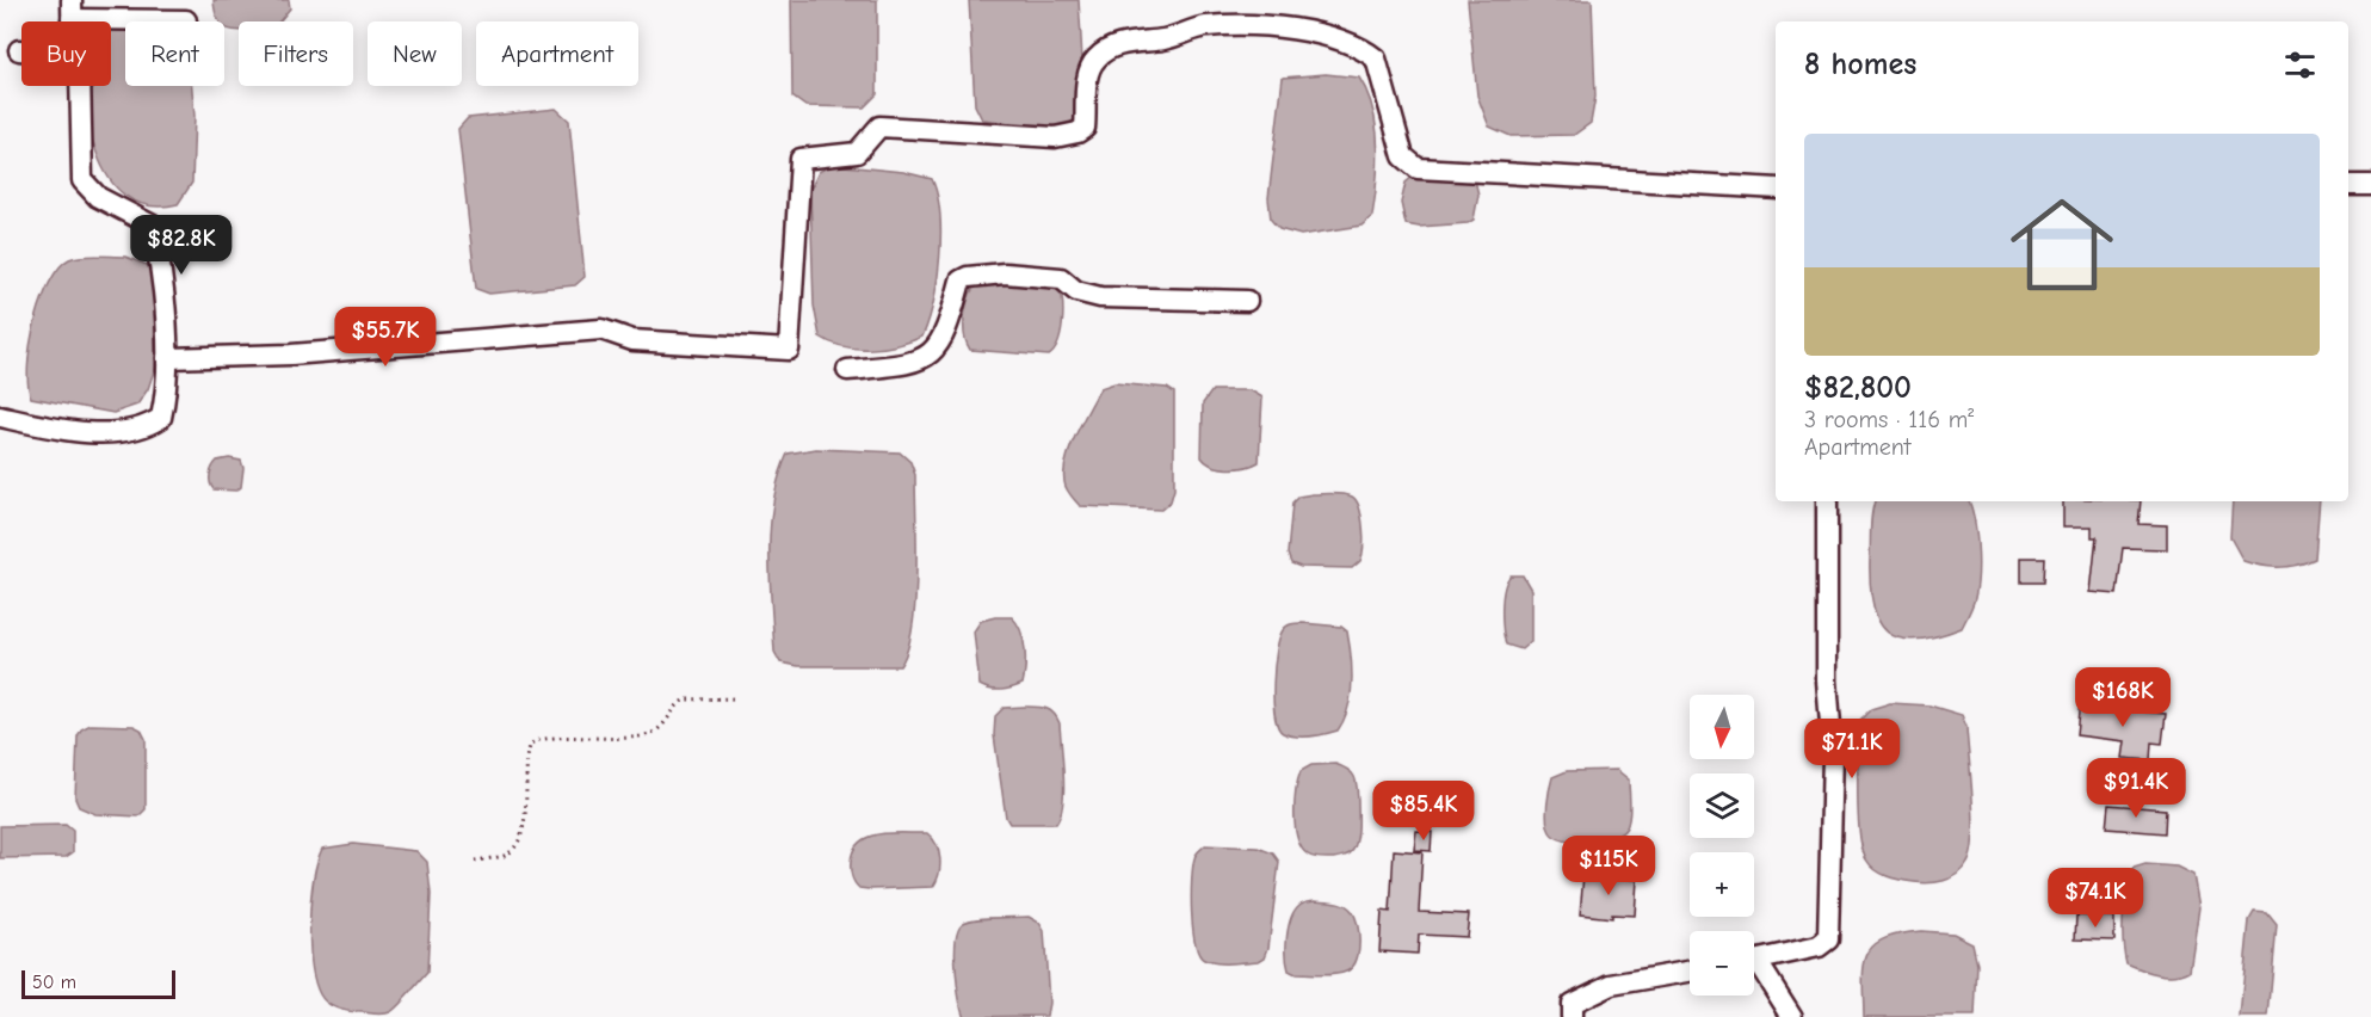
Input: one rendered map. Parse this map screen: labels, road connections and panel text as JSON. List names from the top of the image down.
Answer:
{
  "scale_bar": "50 m",
  "north": "bottom",
  "page": {
    "chip": [
      "Buy",
      "Rent",
      "Filters",
      "New",
      "Apartment"
    ],
    "heading": "8 homes",
    "list": [
      {
        "name": "$82,800",
        "note": "3 rooms · 116 m² · Apartment"
      }
    ],
    "price": [
      "$82.8K",
      "$55.7K",
      "$168K",
      "$71.1K",
      "$91.4K",
      "$85.4K",
      "$115K",
      "$74.1K"
    ],
    "map_buttons": ["+", "−"],
    "scale": "50 m"
  }
}
